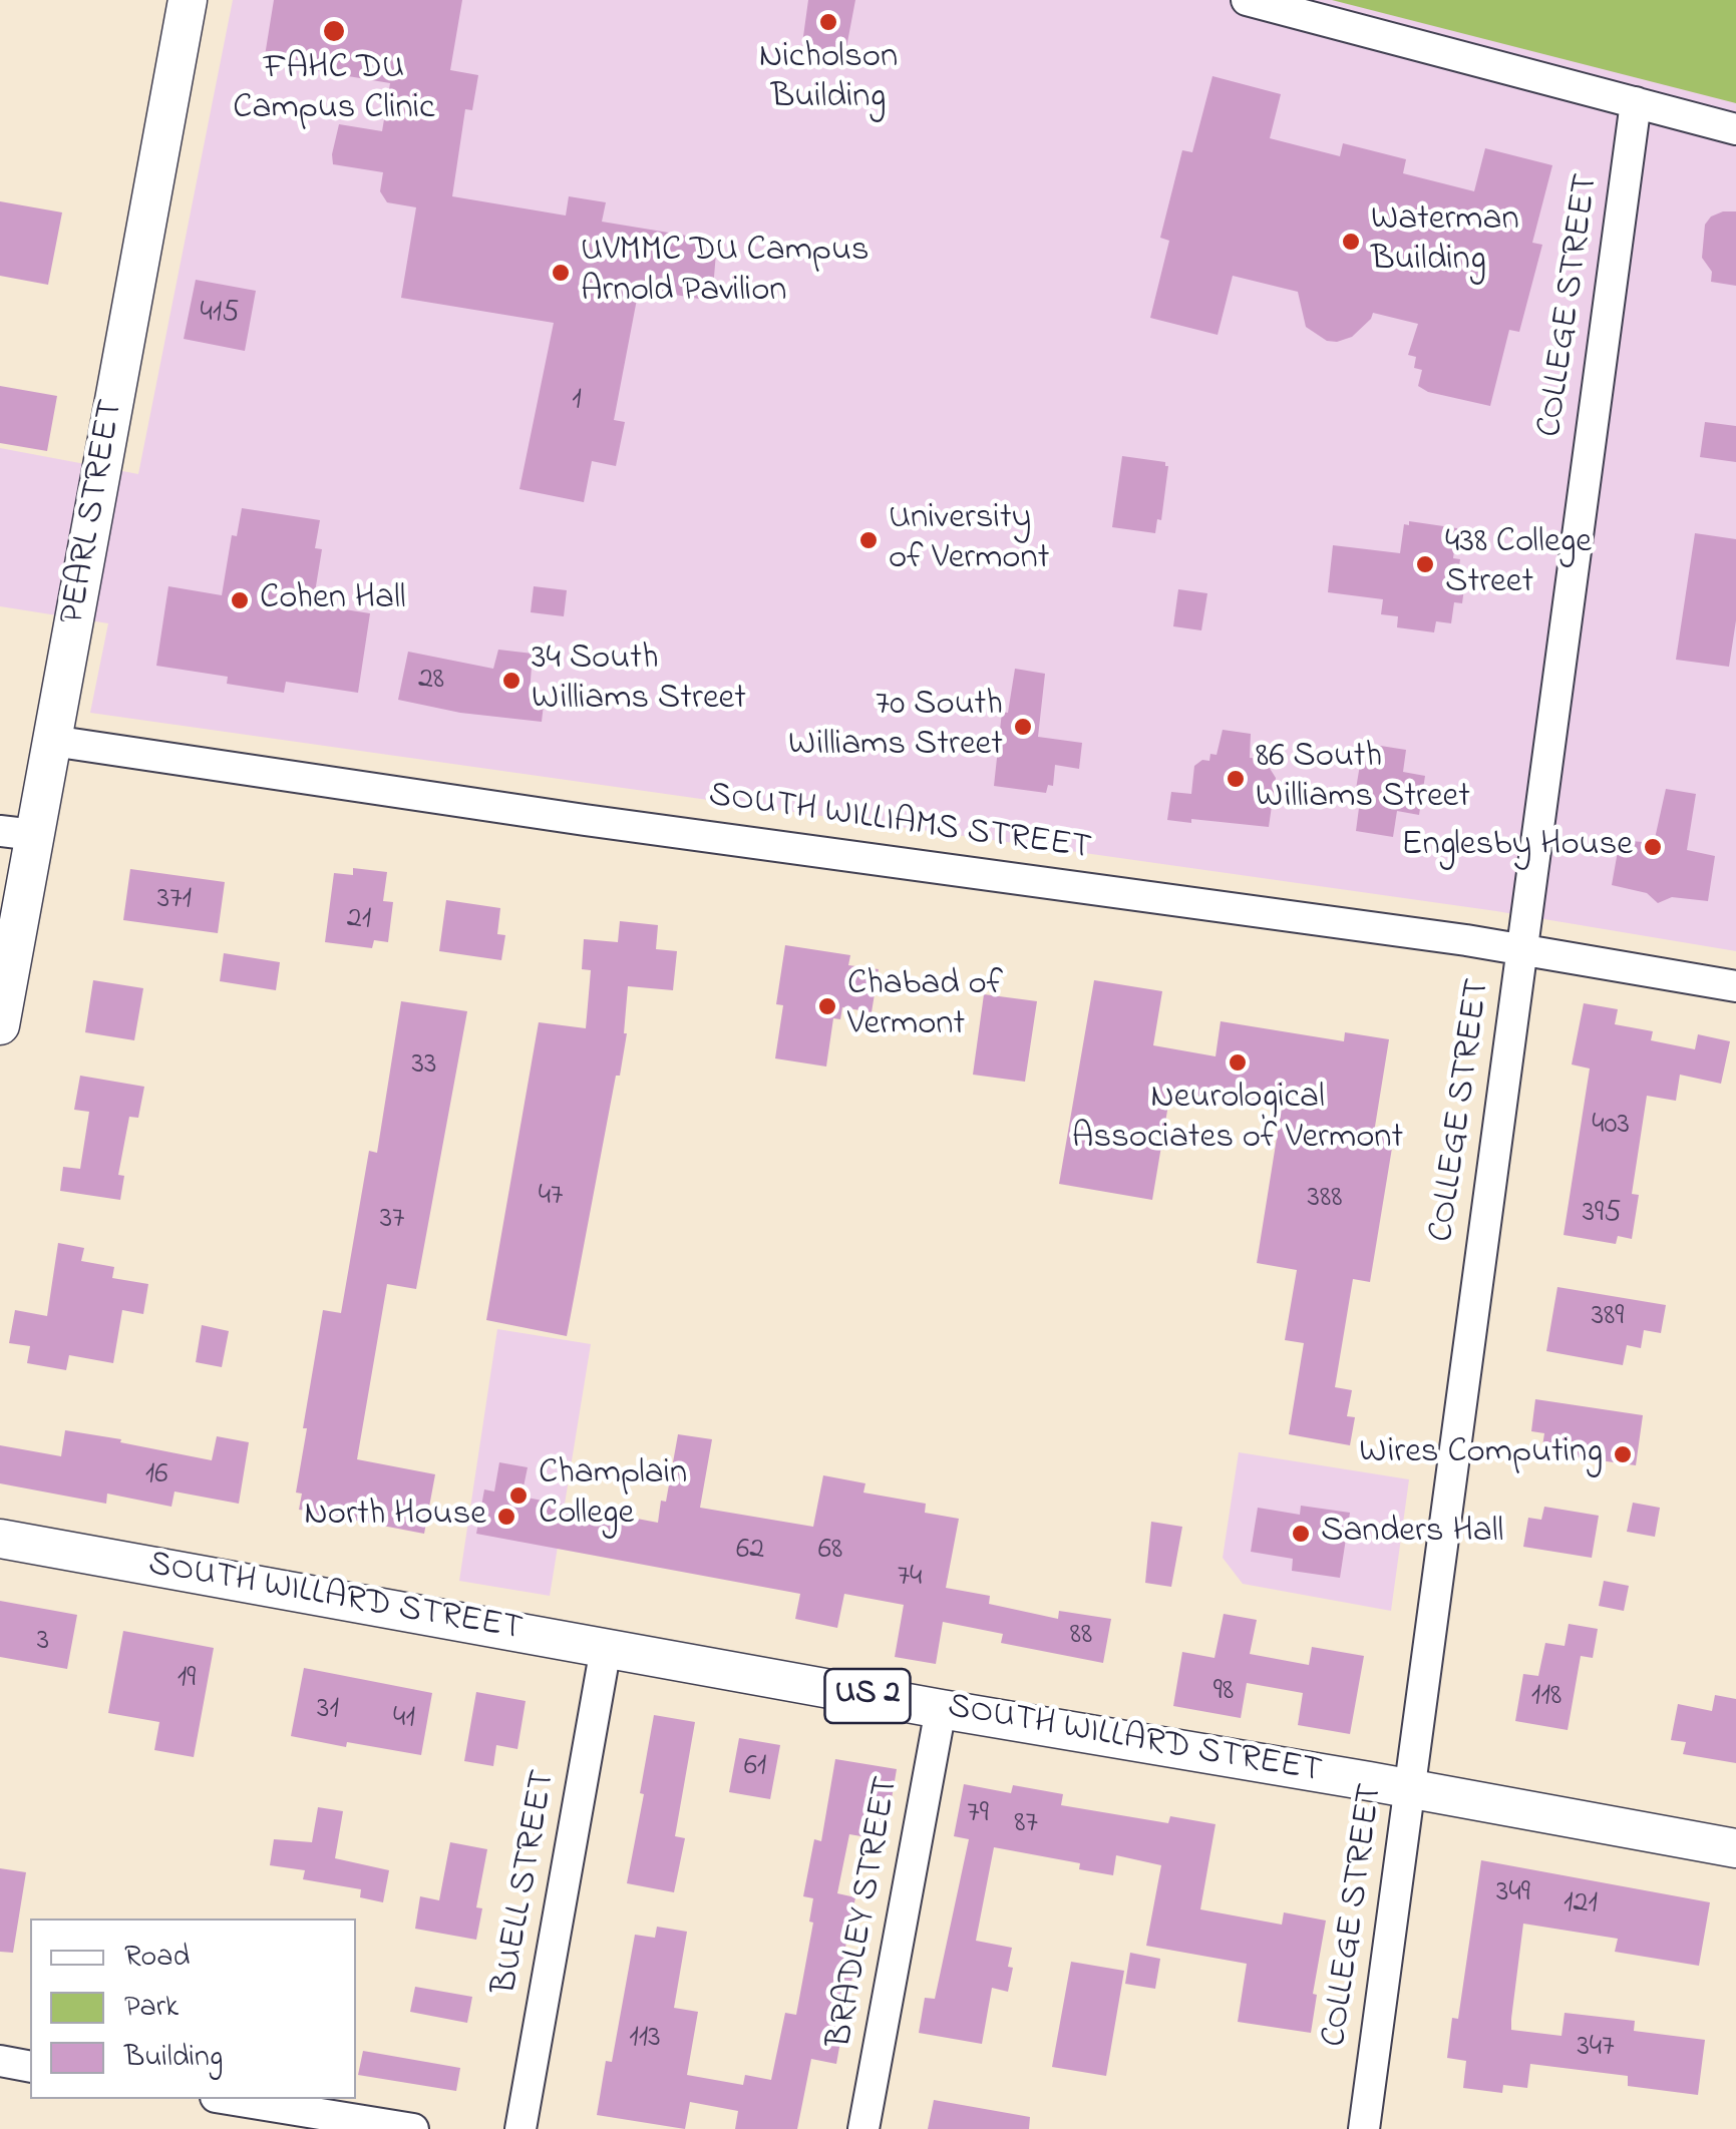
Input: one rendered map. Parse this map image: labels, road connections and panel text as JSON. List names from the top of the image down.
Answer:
{
  "streets": {
    "main road": ["PEARL STREET", "SOUTH WILLARD STREET", "US 2"],
    "street": [
      "COLLEGE STREET",
      "SOUTH WILLIAMS STREET",
      "BUELL STREET",
      "BRADLEY STREET"
    ]
  },
  "crossings": [
    ["COLLEGE STREET", "SOUTH WILLIAMS STREET"],
    ["COLLEGE STREET", "SOUTH WILLARD STREET"],
    ["PEARL STREET", "SOUTH WILLIAMS STREET"],
    ["SOUTH WILLARD STREET", "BUELL STREET"],
    ["SOUTH WILLARD STREET", "BRADLEY STREET"]
  ],
  "places": [
    "Nicholson Building",
    "FAHC DU Campus Clinic",
    "Waterman Building",
    "UVMMC DU Campus Arnold Pavilion",
    "University of Vermont",
    "438 College Street",
    "Cohen Hall",
    "34 South Williams Street",
    "70 South Williams Street",
    "86 South Williams Street",
    "Englesby House",
    "Chabad of Vermont",
    "Neurological Associates of Vermont",
    "Wires Computing",
    "Champlain College",
    "North House",
    "Sanders Hall"
  ],
  "house_numbers": [
    "415",
    "1",
    "28",
    "371",
    "21",
    "33",
    "403",
    "47",
    "388",
    "395",
    "37",
    "389",
    "16",
    "62",
    "68",
    "74",
    "88",
    "3",
    "19",
    "98",
    "118",
    "31",
    "41",
    "61",
    "79",
    "87",
    "349",
    "121",
    "113",
    "347"
  ],
  "legend": ["Road", "Park", "Building"]
}
